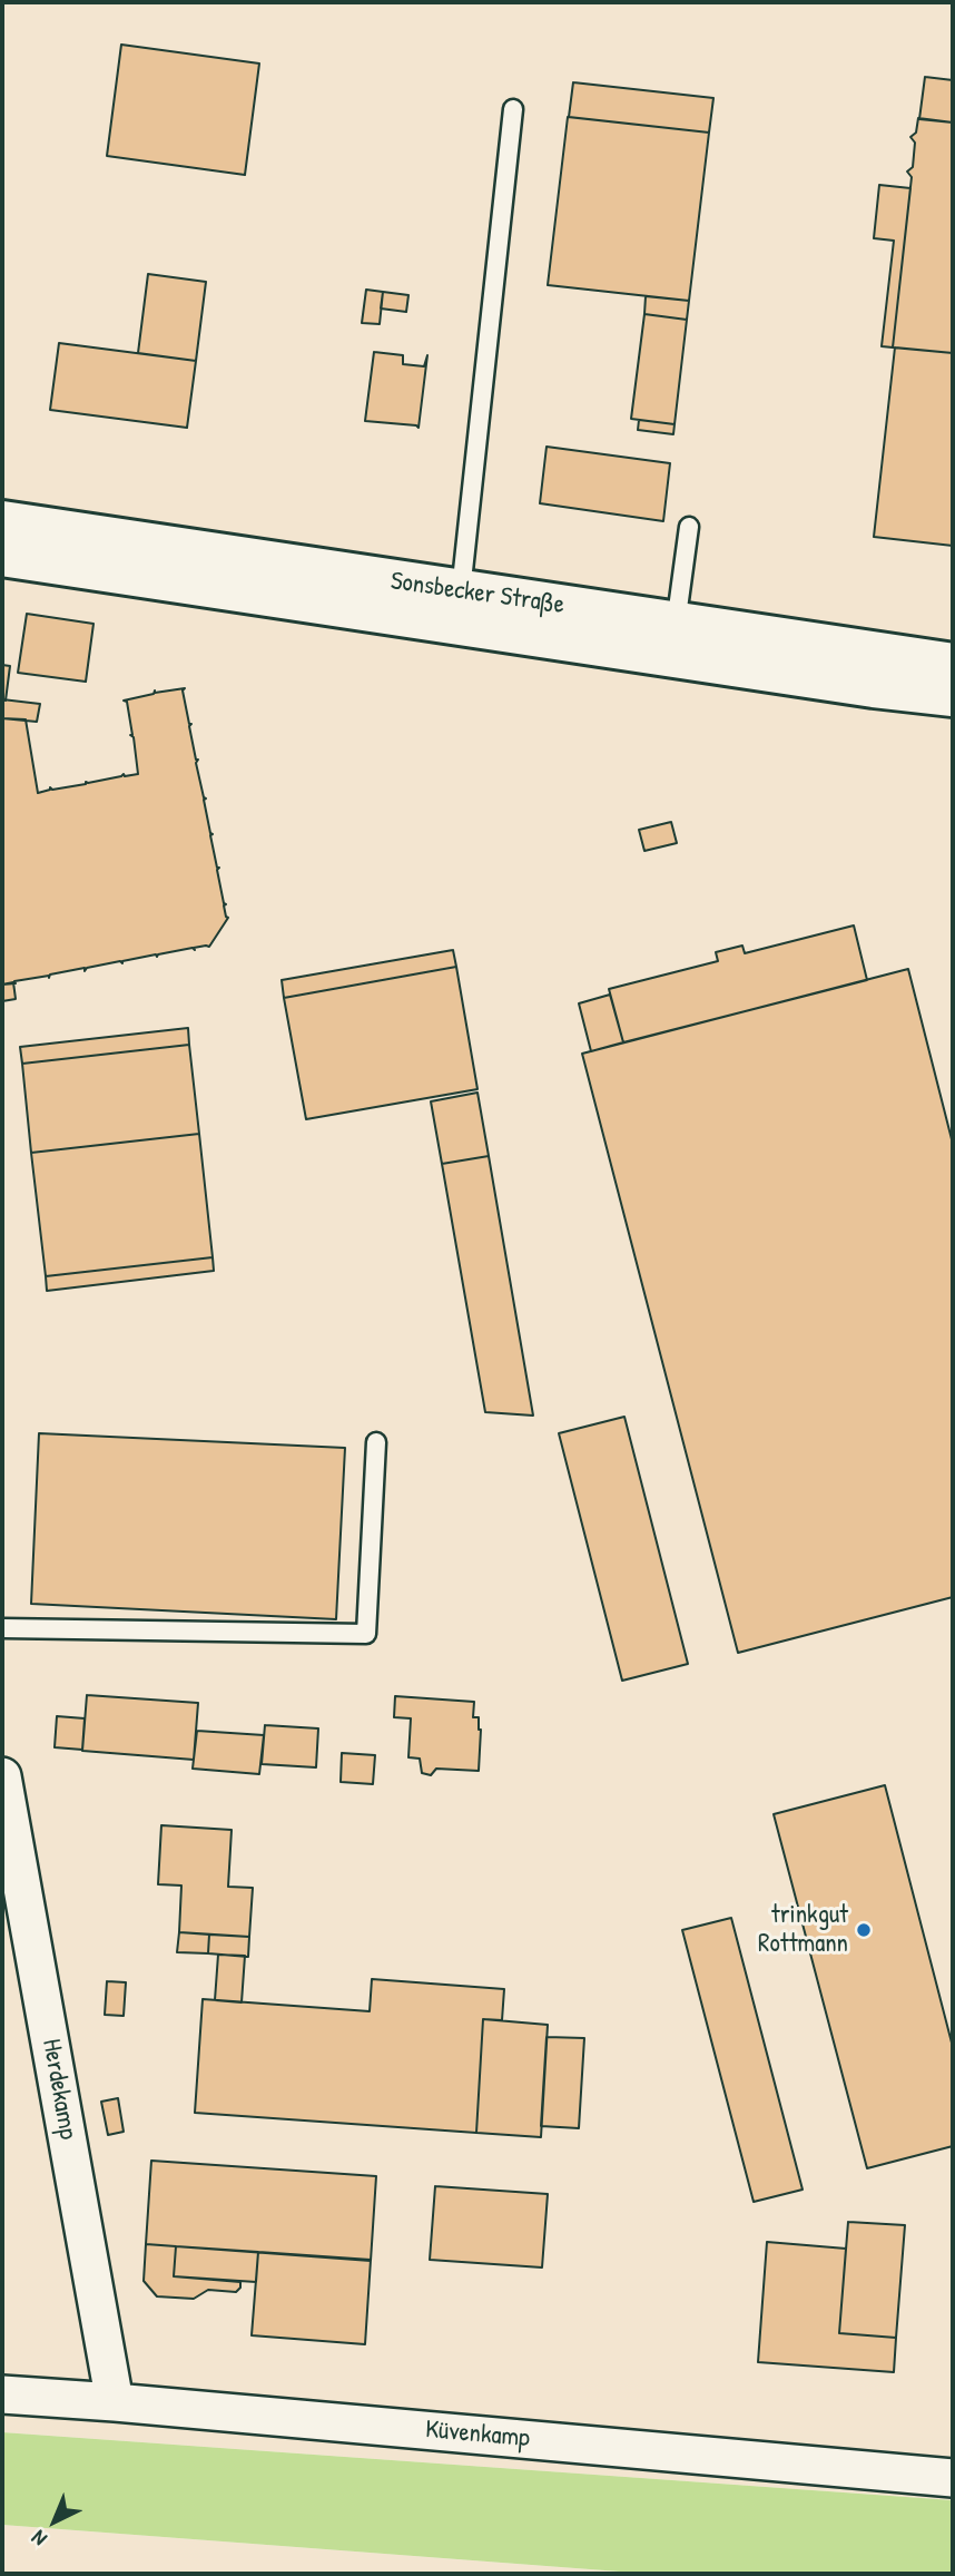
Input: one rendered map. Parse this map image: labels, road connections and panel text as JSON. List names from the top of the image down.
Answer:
{
  "streets": {
    "street": ["Sonsbecker Straße", "Herdekamp", "Küvenkamp"]
  },
  "crossings": [
    ["Herdekamp", "Küvenkamp"]
  ],
  "places": ["trinkgut Rottmann"],
  "north": "bottom left"
}
